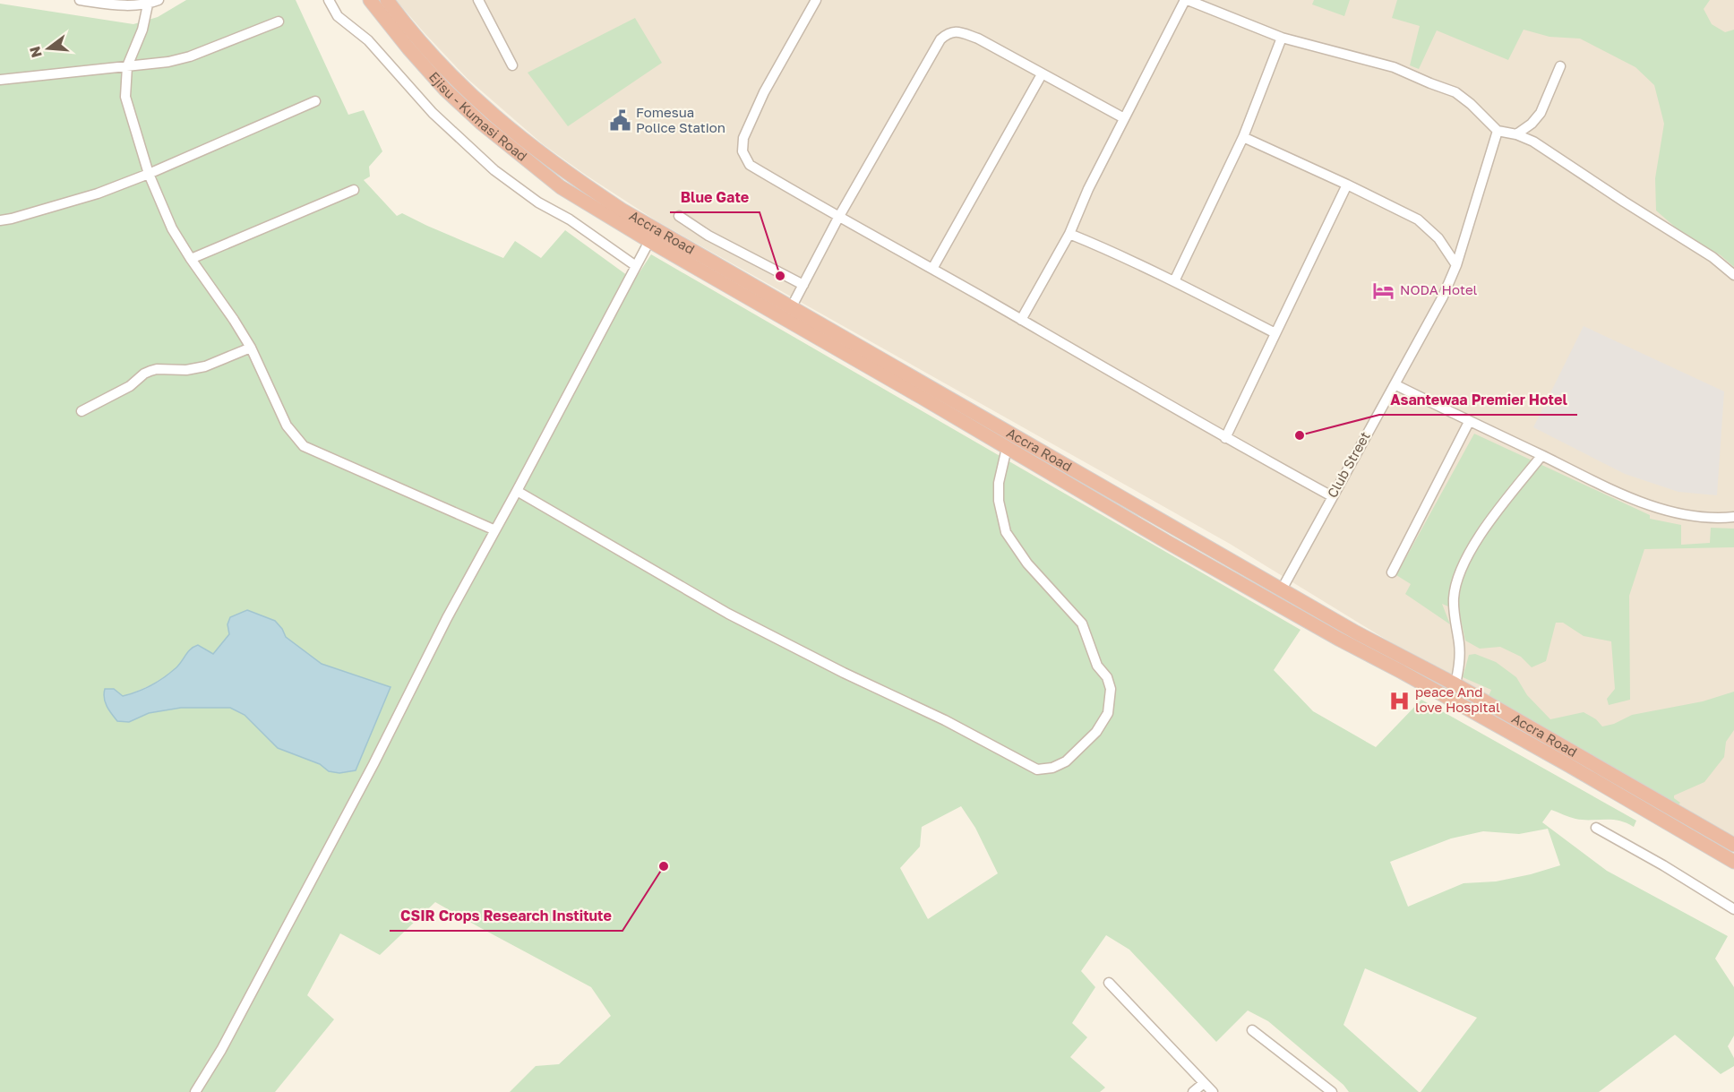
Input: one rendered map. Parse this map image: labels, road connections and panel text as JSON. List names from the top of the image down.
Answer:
{
  "streets": {
    "highway": ["Ejisu - Kumasi Road", "Accra Road"],
    "street": ["Club Street"]
  },
  "crossings": [
    ["Ejisu - Kumasi Road", "Accra Road"],
    ["Accra Road", "Club Street"]
  ],
  "places": {
    "public building": ["Fomesua Police Station"],
    "other": ["Blue Gate", "Asantewaa Premier Hotel", "CSIR Crops Research Institute"],
    "hotel": ["NODA Hotel"],
    "hospital": ["peace And love Hospital"]
  },
  "north": "left"
}
